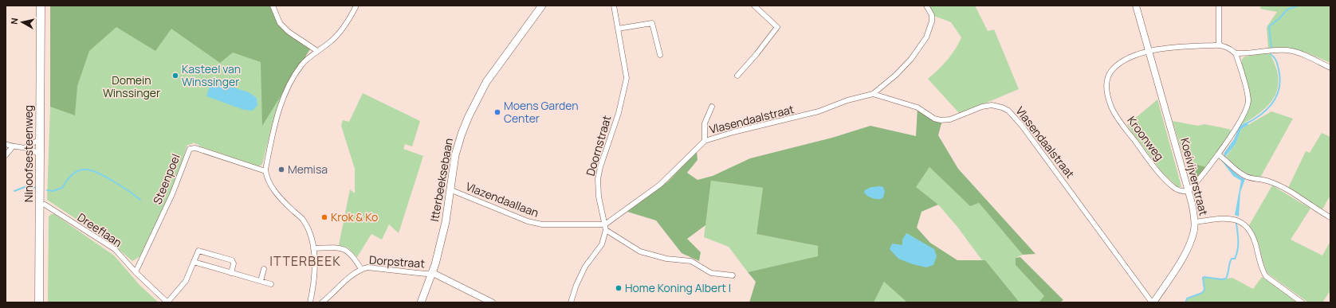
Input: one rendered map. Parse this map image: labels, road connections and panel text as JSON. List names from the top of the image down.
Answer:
{
  "streets": {
    "main road": ["Ninoofsesteenweg", "Itterbeeksebaan"],
    "street": [
      "Vlasendaalstraat",
      "Kroonweg",
      "Doornstraat",
      "Koeivijverstraat",
      "Steenpoel",
      "Vlazendaallaan",
      "Dreeflaan",
      "Dorpstraat"
    ]
  },
  "crossings": [
    ["Vlasendaalstraat", "Doornstraat"],
    ["Vlasendaalstraat", "Koeivijverstraat"],
    ["Vlasendaalstraat", "Vlazendaallaan"],
    ["Kroonweg", "Koeivijverstraat"],
    ["Doornstraat", "Vlazendaallaan"],
    ["Ninoofsesteenweg", "Dreeflaan"],
    ["Steenpoel", "Dreeflaan"],
    ["Itterbeeksebaan", "Vlazendaallaan"],
    ["Itterbeeksebaan", "Dorpstraat"]
  ],
  "districts": ["ITTERBEEK"],
  "parks": ["Domein Winssinger"],
  "places": [
    "Kasteel van Winssinger",
    "Moens Garden Center",
    "Memisa",
    "Krok & Ko",
    "Home Koning Albert I"
  ],
  "north": "left"
}
